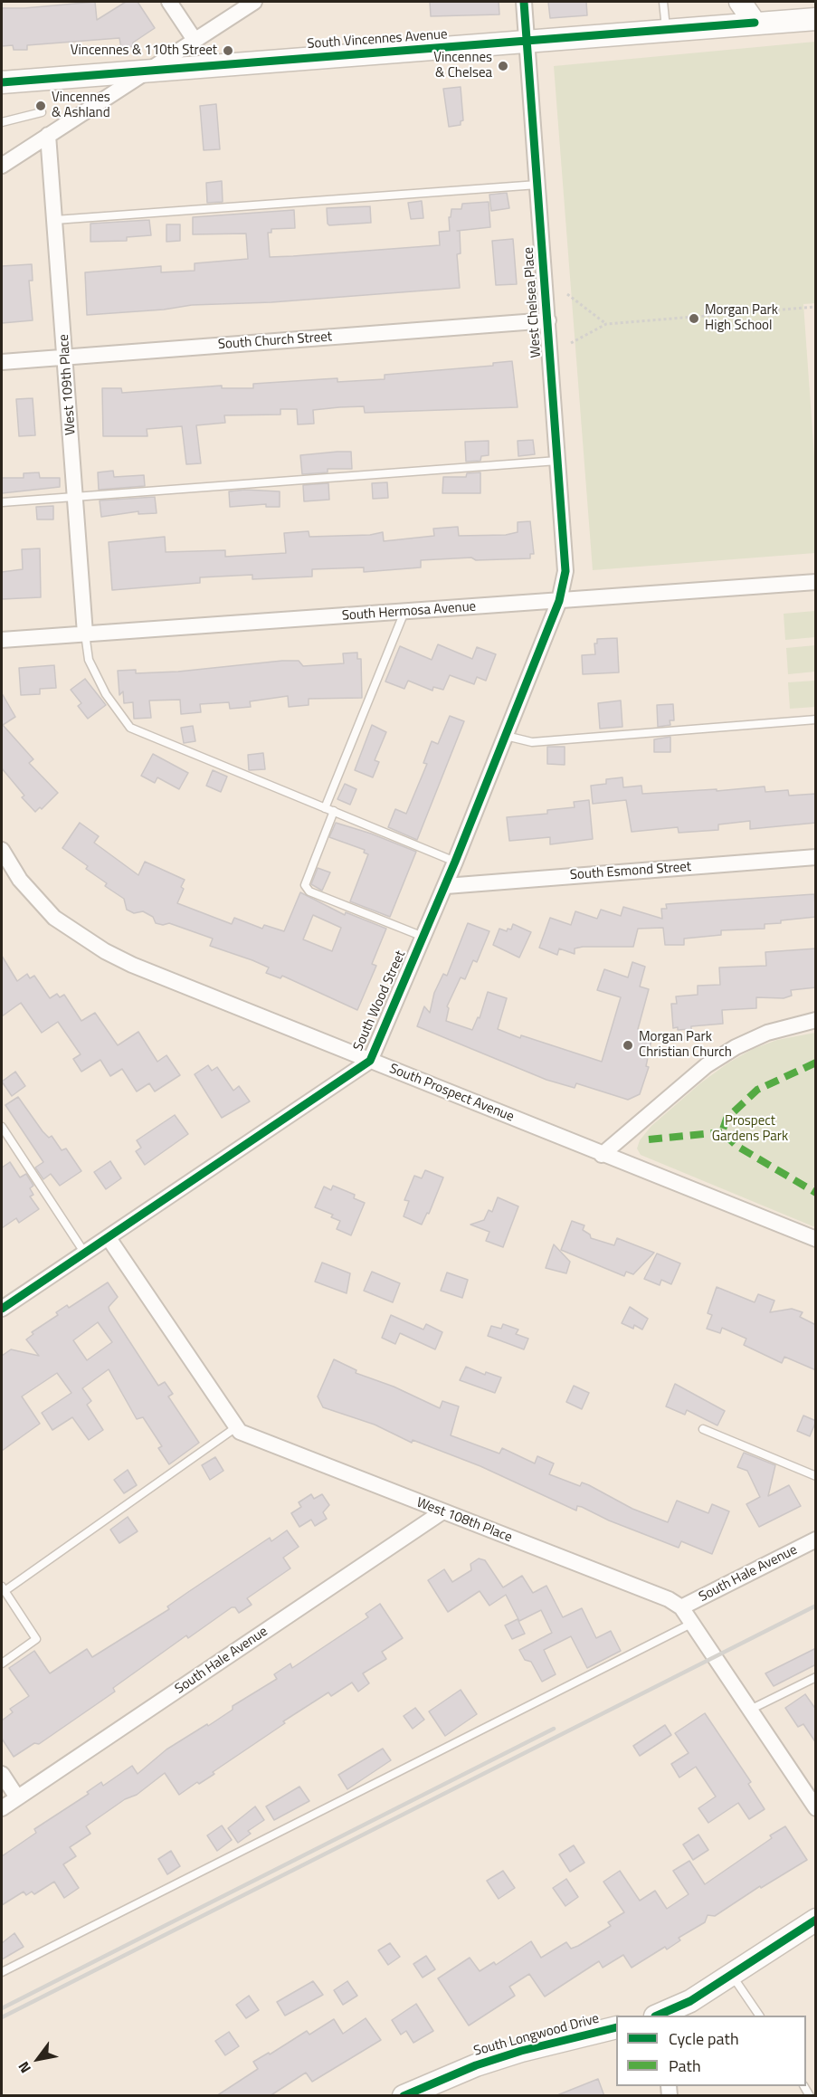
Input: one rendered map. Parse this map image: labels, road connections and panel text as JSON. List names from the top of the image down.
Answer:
{
  "streets": {
    "main road": ["South Vincennes Avenue", "South Longwood Drive"],
    "street": [
      "West Chelsea Place",
      "South Church Street",
      "West 109th Place",
      "South Hermosa Avenue",
      "South Esmond Street",
      "South Wood Street",
      "South Prospect Avenue",
      "West 108th Place",
      "South Hale Avenue"
    ]
  },
  "crossings": [
    ["South Vincennes Avenue", "West Chelsea Place"],
    ["West Chelsea Place", "South Church Street"],
    ["West Chelsea Place", "South Hermosa Avenue"],
    ["West Chelsea Place", "South Wood Street"],
    ["South Church Street", "West 109th Place"],
    ["West 109th Place", "South Hermosa Avenue"],
    ["South Hermosa Avenue", "South Wood Street"],
    ["South Esmond Street", "South Wood Street"],
    ["South Wood Street", "South Prospect Avenue"],
    ["South Wood Street", "West 108th Place"],
    ["West 108th Place", "South Hale Avenue"]
  ],
  "parks": ["Prospect Gardens Park"],
  "places": [
    "Vincennes & 110th Street",
    "Vincennes & Chelsea",
    "Vincennes & Ashland",
    "Morgan Park High School",
    "Morgan Park Christian Church"
  ],
  "legend": ["Cycle path", "Path"],
  "north": "bottom left"
}
